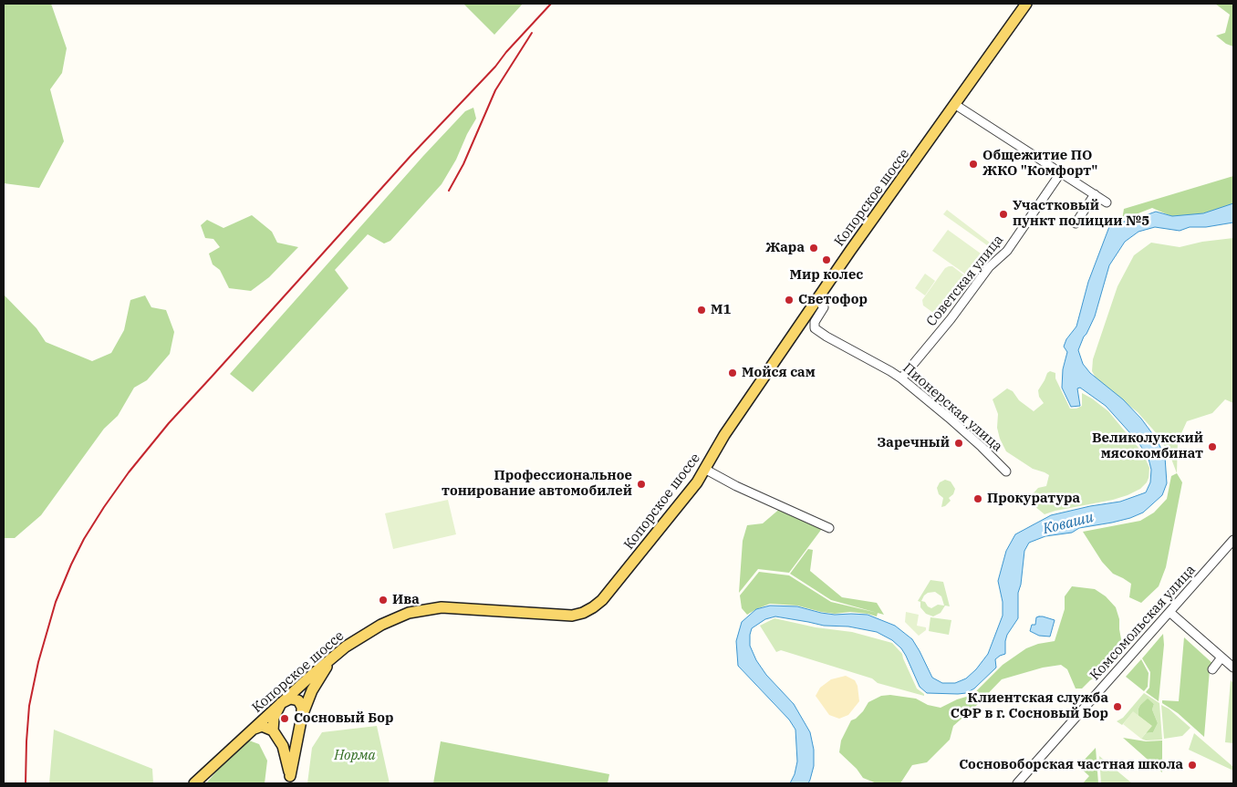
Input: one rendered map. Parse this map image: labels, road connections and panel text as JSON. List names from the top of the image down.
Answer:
{
  "streets": {
    "main road": ["Копорское шоссе"],
    "street": ["Советская улица", "Пионерская улица", "Комсомольская улица"]
  },
  "crossings": [
    ["Копорское шоссе", "Пионерская улица"],
    ["Советская улица", "Пионерская улица"]
  ],
  "water": ["Коваши"],
  "parks": ["Норма"],
  "places": [
    "Общежитие ПО ЖКО \"Комфорт\"",
    "Участковый пункт полиции №5",
    "Жара",
    "Мир колес",
    "Светофор",
    "М1",
    "Мойся сам",
    "Заречный",
    "Великолукский мясокомбинат",
    "Профессиональное тонирование автомобилей",
    "Прокуратура",
    "Ива",
    "Клиентская служба СФР в г. Сосновый Бор",
    "Сосновый Бор",
    "Сосновоборская частная школа"
  ]
}
